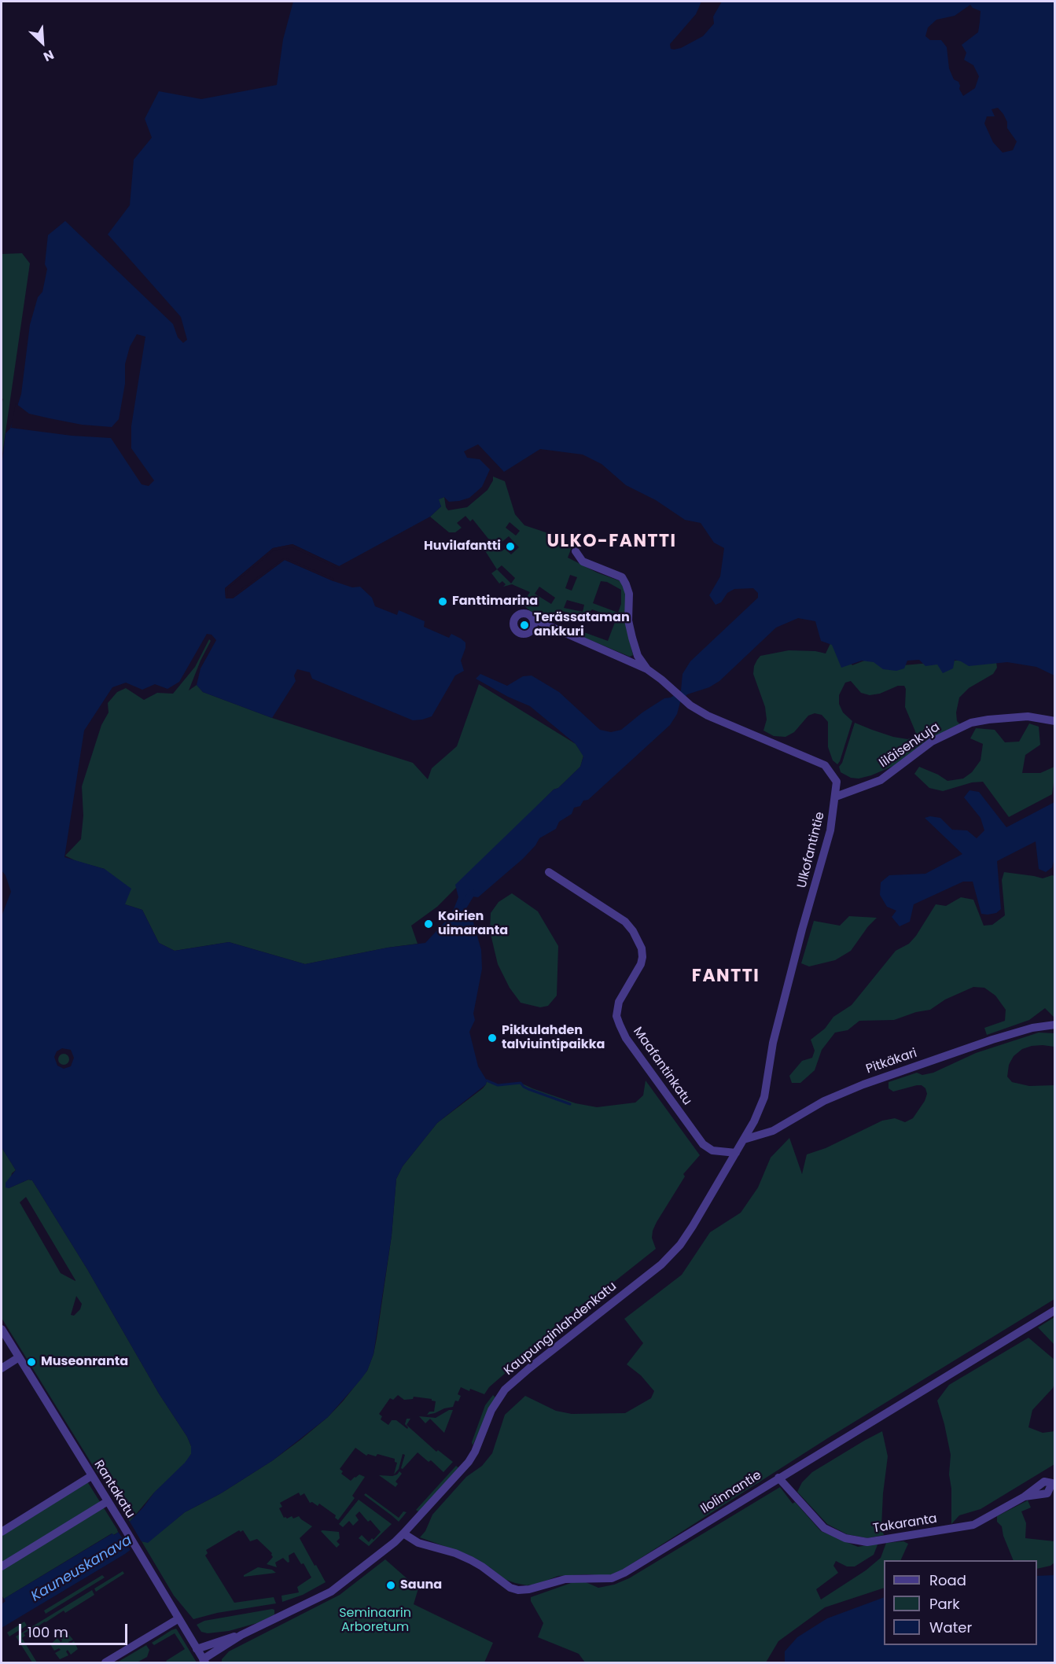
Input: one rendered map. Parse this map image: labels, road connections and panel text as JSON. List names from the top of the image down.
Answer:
{
  "streets": {
    "street": [
      "Iiläisenkuja",
      "Ulkofantintie",
      "Pitkäkari",
      "Maafantinkatu",
      "Kaupunginlahdenkatu",
      "Rantakatu",
      "Ilolinnantie",
      "Takaranta"
    ]
  },
  "crossings": [
    ["Iiläisenkuja", "Ulkofantintie"],
    ["Ulkofantintie", "Pitkäkari"],
    ["Ulkofantintie", "Maafantinkatu"],
    ["Ulkofantintie", "Kaupunginlahdenkatu"],
    ["Maafantinkatu", "Kaupunginlahdenkatu"],
    ["Kaupunginlahdenkatu", "Rantakatu"],
    ["Kaupunginlahdenkatu", "Ilolinnantie"],
    ["Ilolinnantie", "Takaranta"]
  ],
  "districts": ["ULKO-FANTTI", "FANTTI"],
  "water": ["Kauneuskanava"],
  "parks": ["Seminaarin Arboretum"],
  "places": [
    "Huvilafantti",
    "Fanttimarina",
    "Terässataman ankkuri",
    "Koirien uimaranta",
    "Pikkulahden talviuintipaikka",
    "Museonranta",
    "Sauna"
  ],
  "legend": ["Road", "Park", "Water"],
  "scale_bar": "100 m",
  "north": "bottom right"
}
